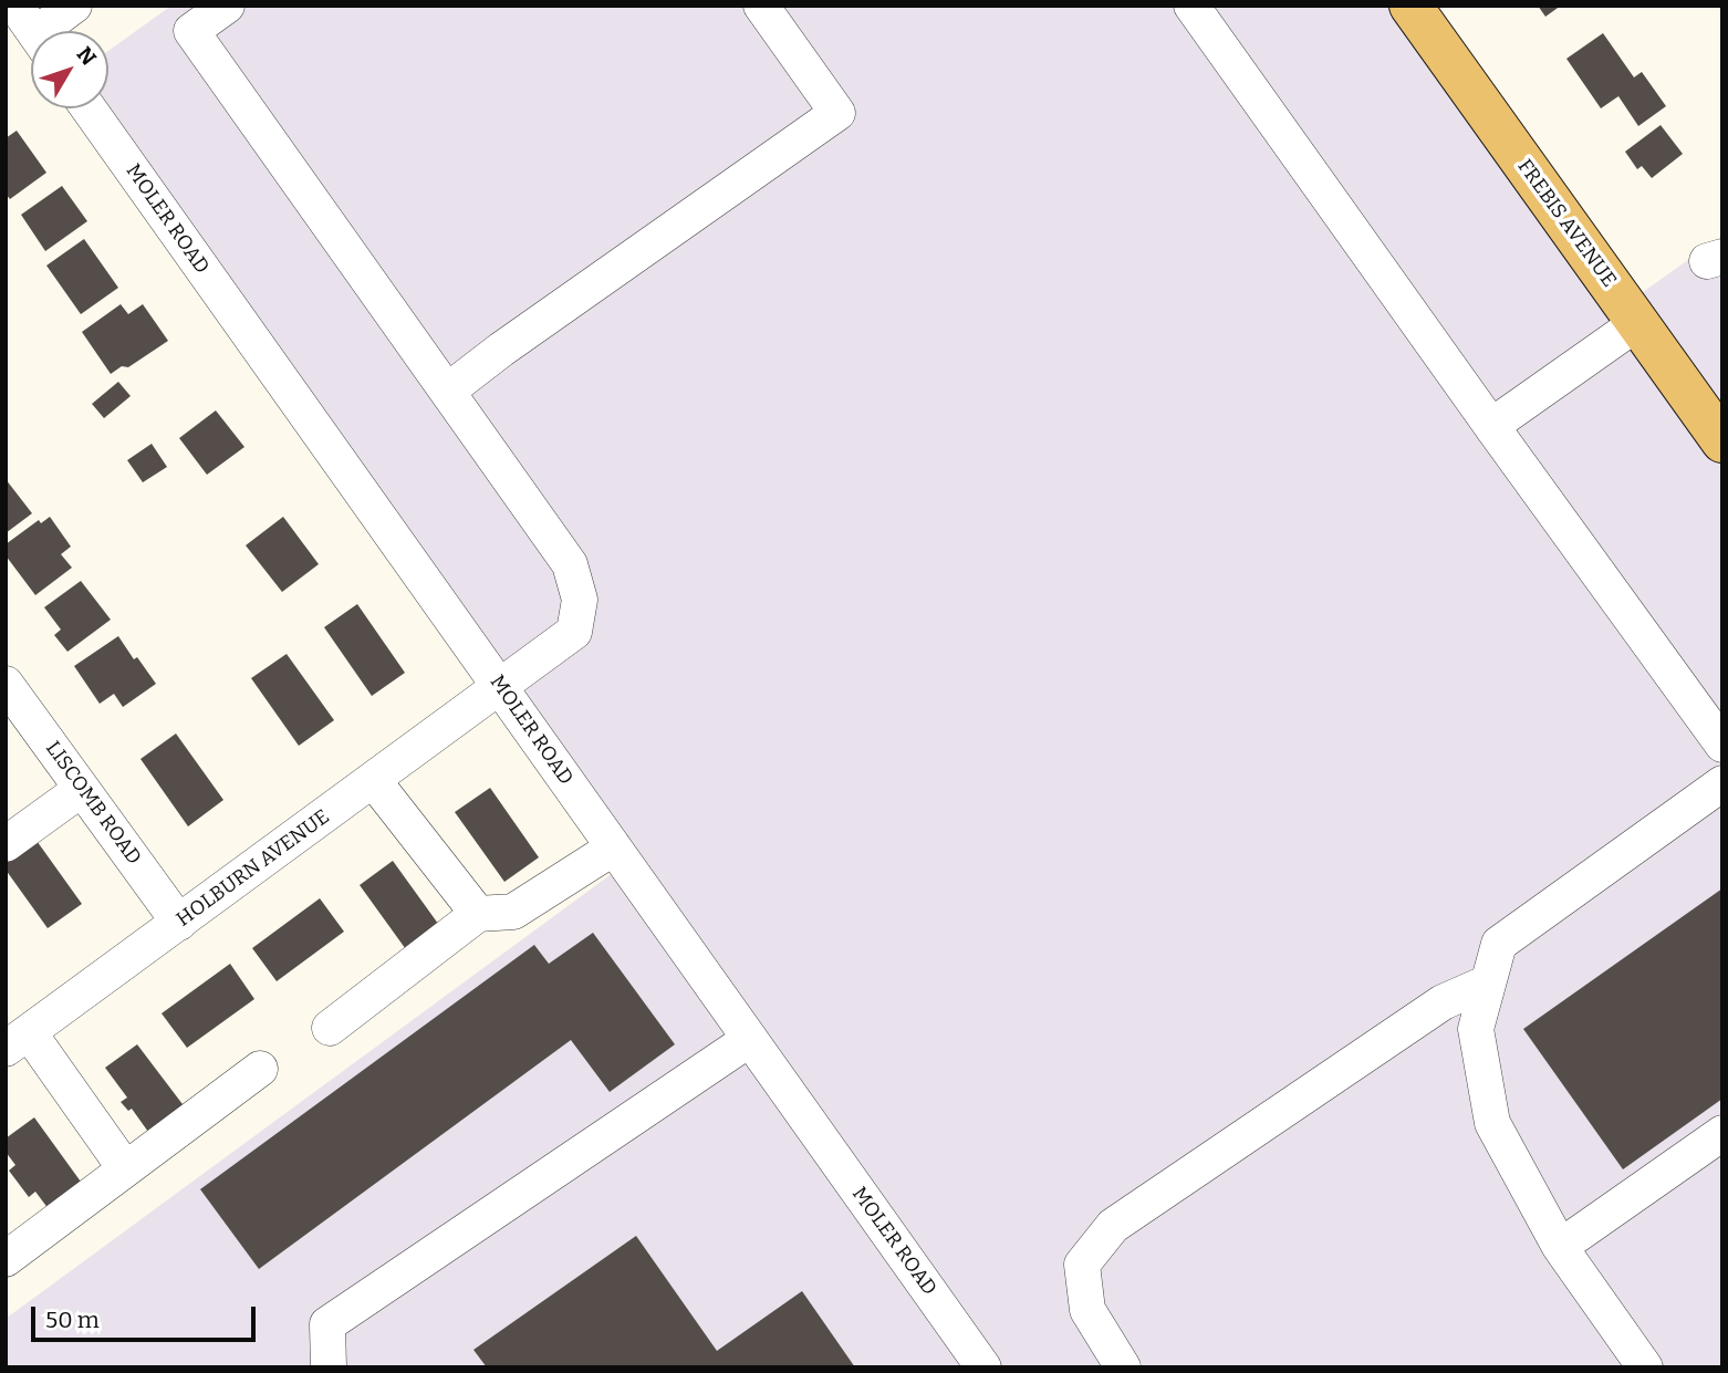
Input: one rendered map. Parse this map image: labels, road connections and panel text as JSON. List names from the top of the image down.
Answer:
{
  "streets": {
    "main road": ["FREBIS AVENUE"],
    "street": ["MOLER ROAD", "LISCOMB ROAD", "HOLBURN AVENUE"]
  },
  "crossings": [
    ["MOLER ROAD", "HOLBURN AVENUE"],
    ["LISCOMB ROAD", "HOLBURN AVENUE"]
  ],
  "scale_bar": "50 m",
  "north": "top right"
}
